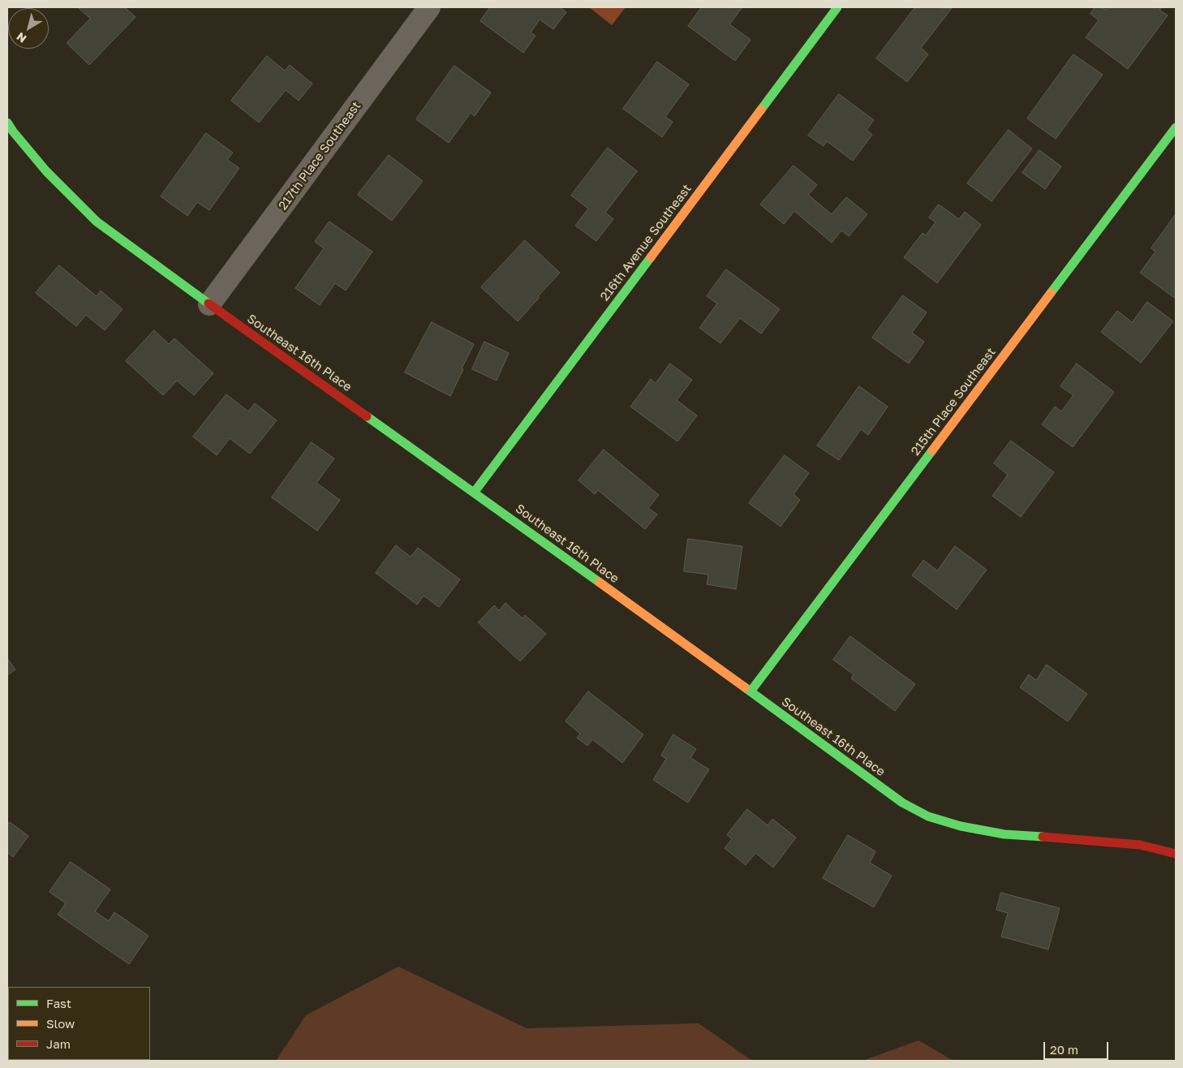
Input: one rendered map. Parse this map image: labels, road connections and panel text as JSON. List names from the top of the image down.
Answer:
{
  "streets": {
    "street": [
      "217th Place Southeast",
      "216th Avenue Southeast",
      "Southeast 16th Place",
      "215th Place Southeast"
    ]
  },
  "crossings": [
    ["217th Place Southeast", "Southeast 16th Place"],
    ["216th Avenue Southeast", "Southeast 16th Place"],
    ["Southeast 16th Place", "215th Place Southeast"]
  ],
  "legend": ["Fast", "Slow", "Jam"],
  "scale_bar": "20 m",
  "north": "bottom left"
}
